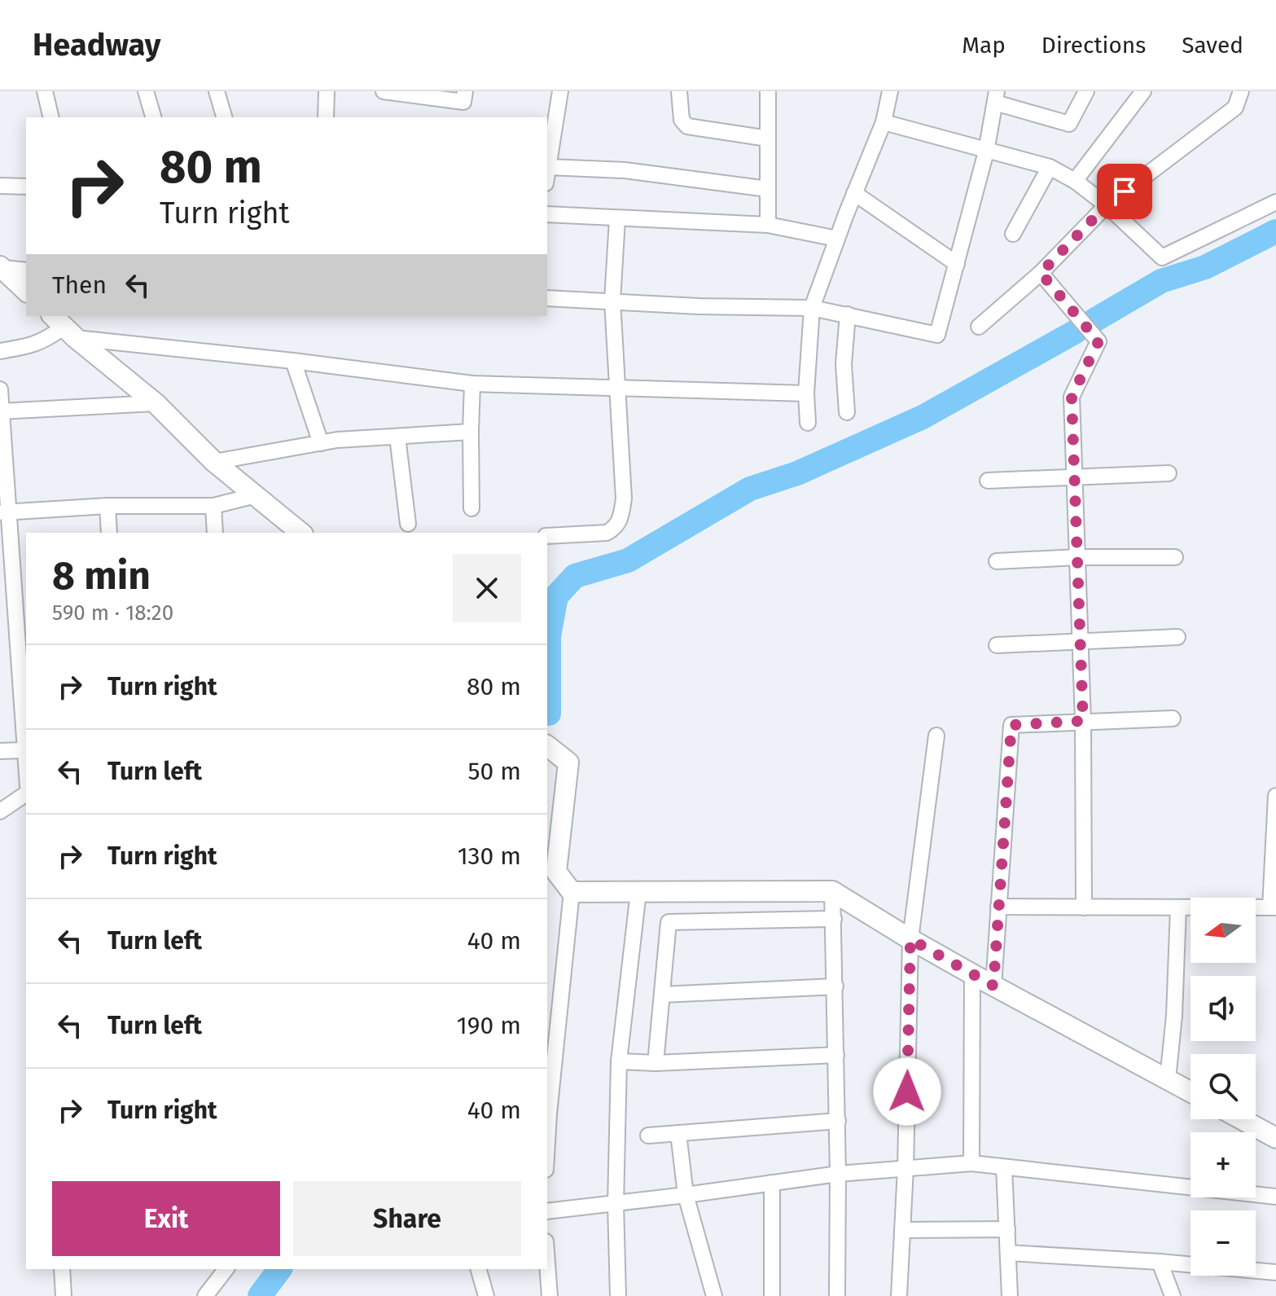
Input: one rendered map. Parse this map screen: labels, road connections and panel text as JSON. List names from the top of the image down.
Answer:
{
  "north": "left",
  "page": {
    "header": "Headway",
    "nav": ["Map", "Directions", "Saved"],
    "turn": ["80 m", "Turn right"],
    "then": "Then",
    "heading": ["8 min", "590 m · 18:20"],
    "list": [
      {
        "name": "Turn right",
        "value": "80 m"
      },
      {
        "name": "Turn left",
        "value": "50 m"
      },
      {
        "name": "Turn right",
        "value": "130 m"
      },
      {
        "name": "Turn left",
        "value": "40 m"
      },
      {
        "name": "Turn left",
        "value": "190 m"
      },
      {
        "name": "Turn right",
        "value": "40 m"
      }
    ],
    "map_buttons": ["+", "−"],
    "buttons": ["Exit", "Share"]
  }
}
